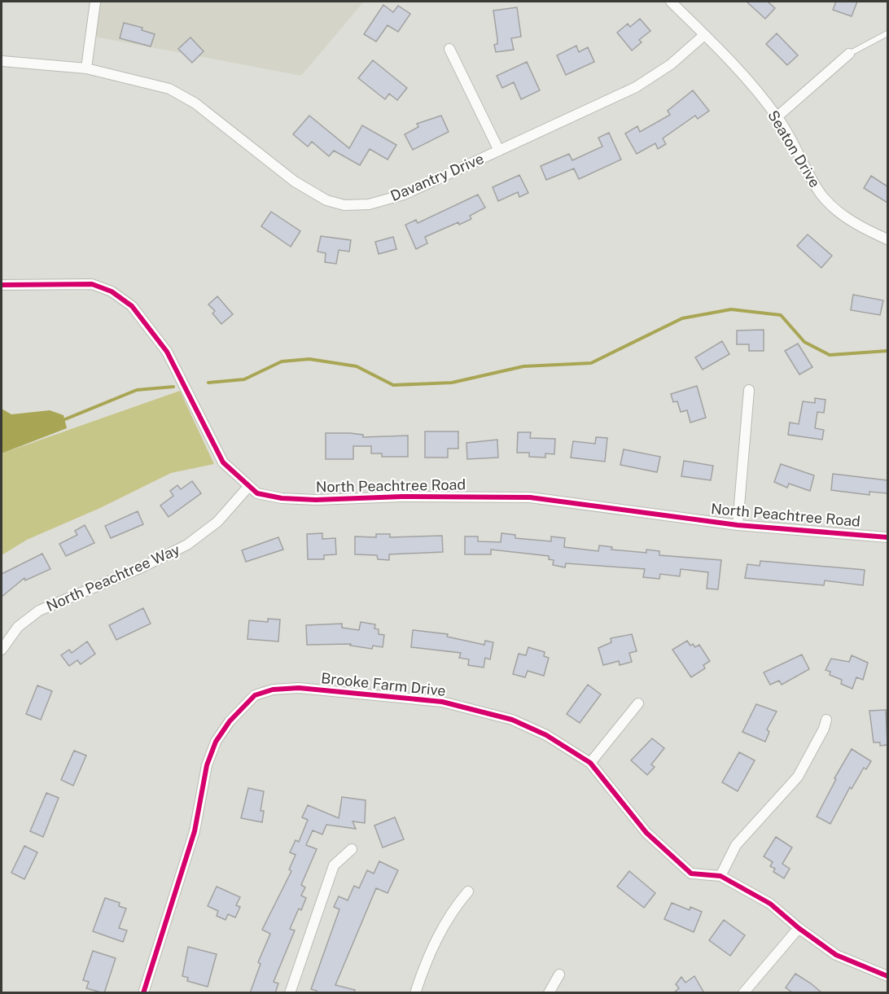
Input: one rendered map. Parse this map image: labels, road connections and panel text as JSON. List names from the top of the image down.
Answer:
{
  "streets": {
    "street": [
      "Seaton Drive",
      "Davantry Drive",
      "North Peachtree Road",
      "North Peachtree Way",
      "Brooke Farm Drive"
    ]
  },
  "crossings": [
    ["Seaton Drive", "Davantry Drive"],
    ["North Peachtree Road", "North Peachtree Way"]
  ]
}
